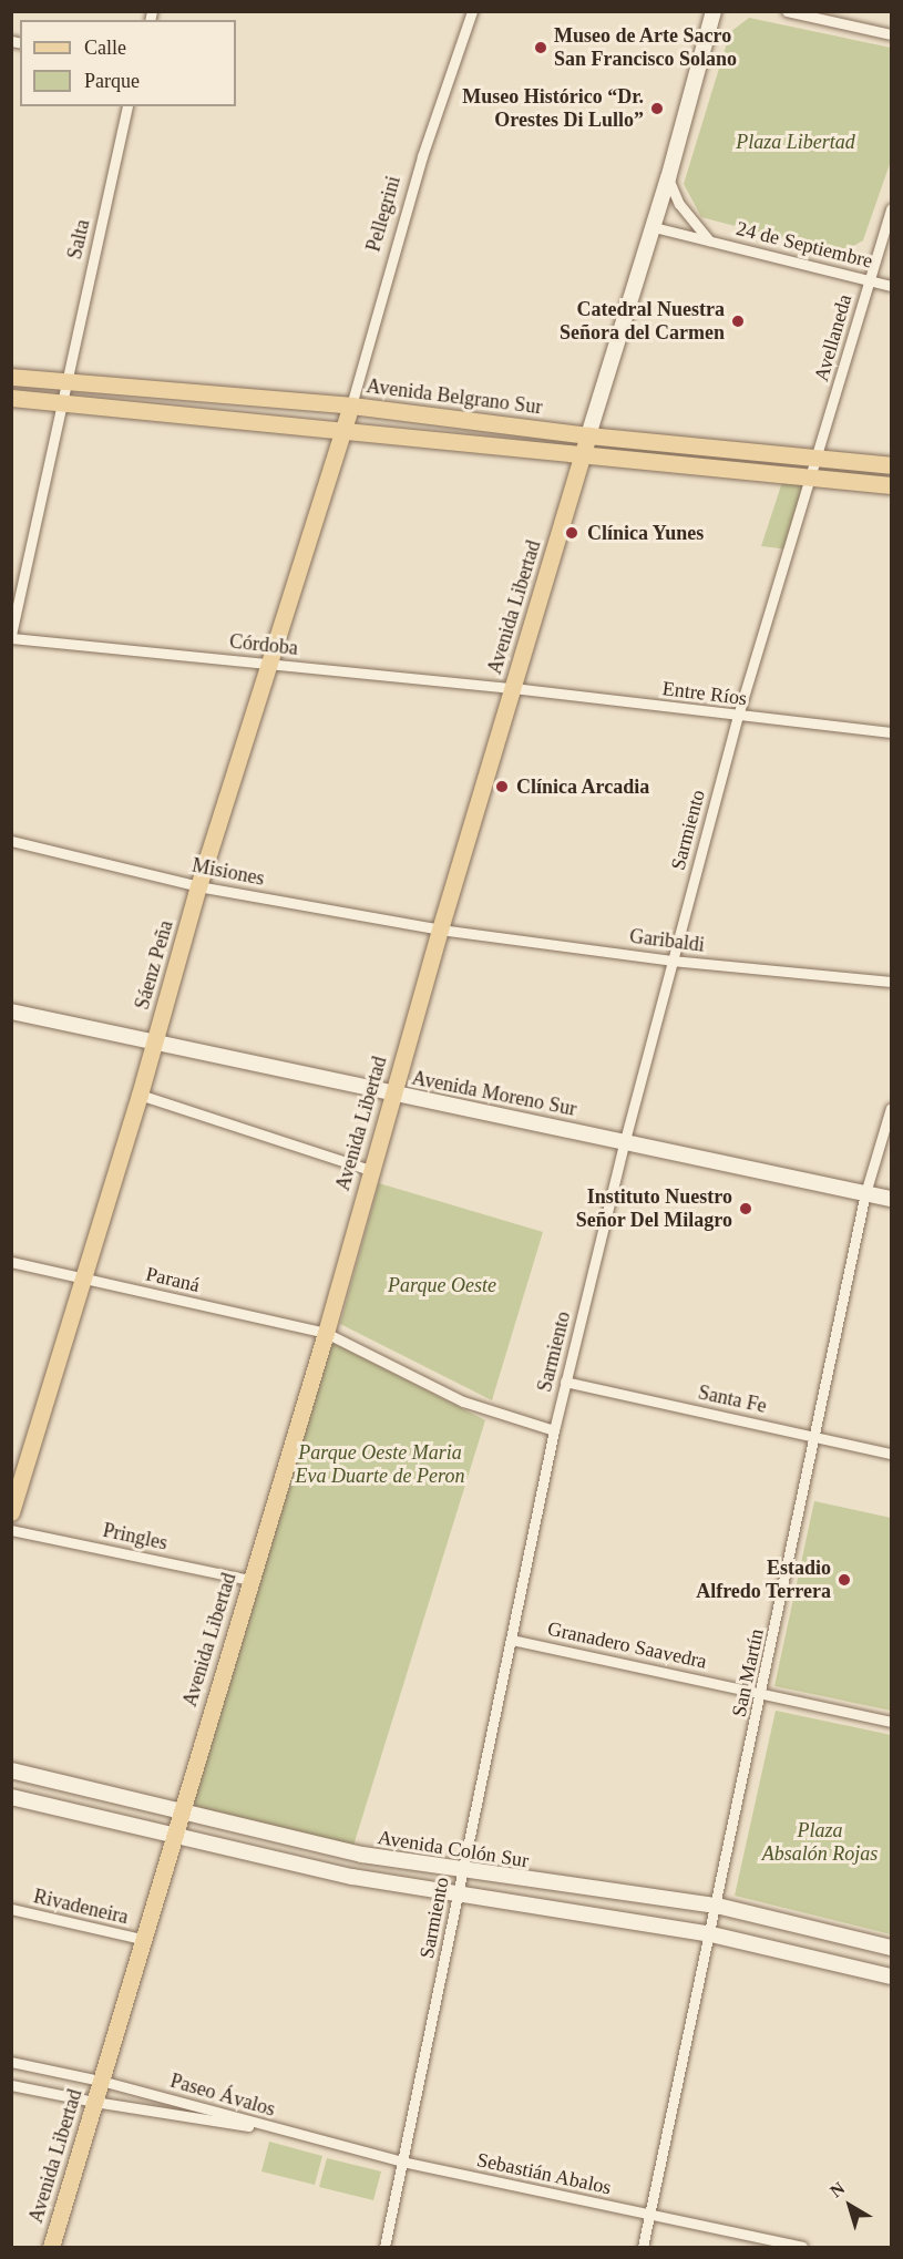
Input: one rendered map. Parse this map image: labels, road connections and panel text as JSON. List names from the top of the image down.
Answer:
{
  "streets": {
    "main road": [
      "Pellegrini",
      "Avenida Belgrano Sur",
      "Avenida Libertad",
      "Sáenz Peña",
      "Avenida Moreno Sur",
      "Avenida Colón Sur"
    ],
    "street": [
      "Salta",
      "24 de Septiembre",
      "Avellaneda",
      "Córdoba",
      "Entre Ríos",
      "Sarmiento",
      "Misiones",
      "Garibaldi",
      "Paraná",
      "Santa Fe",
      "Pringles",
      "Granadero Saavedra",
      "San Martín",
      "Rivadeneira",
      "Paseo Ávalos",
      "Sebastián Abalos"
    ]
  },
  "crossings": [
    ["Pellegrini", "Avenida Belgrano Sur"],
    ["Pellegrini", "Sáenz Peña"],
    ["Salta", "Avenida Belgrano Sur"],
    ["Salta", "Córdoba"],
    ["24 de Septiembre", "Avellaneda"],
    ["24 de Septiembre", "Avenida Libertad"],
    ["Avellaneda", "Avenida Belgrano Sur"],
    ["Avellaneda", "Sarmiento"],
    ["Avenida Belgrano Sur", "Avenida Libertad"],
    ["Avenida Libertad", "Córdoba"],
    ["Avenida Libertad", "Entre Ríos"],
    ["Avenida Libertad", "Misiones"],
    ["Avenida Libertad", "Garibaldi"],
    ["Avenida Libertad", "Avenida Moreno Sur"],
    ["Avenida Libertad", "Paraná"],
    ["Avenida Libertad", "Pringles"],
    ["Avenida Libertad", "Avenida Colón Sur"],
    ["Avenida Libertad", "Rivadeneira"],
    ["Avenida Libertad", "Paseo Ávalos"],
    ["Córdoba", "Entre Ríos"],
    ["Córdoba", "Sáenz Peña"],
    ["Entre Ríos", "Sarmiento"],
    ["Sarmiento", "Garibaldi"],
    ["Sarmiento", "Avenida Moreno Sur"],
    ["Sarmiento", "Santa Fe"],
    ["Sarmiento", "Granadero Saavedra"],
    ["Sarmiento", "Avenida Colón Sur"],
    ["Sarmiento", "Sebastián Abalos"],
    ["Misiones", "Garibaldi"],
    ["Misiones", "Sáenz Peña"],
    ["Sáenz Peña", "Avenida Moreno Sur"],
    ["Sáenz Peña", "Paraná"],
    ["Avenida Moreno Sur", "San Martín"],
    ["Santa Fe", "San Martín"],
    ["Granadero Saavedra", "San Martín"],
    ["San Martín", "Avenida Colón Sur"],
    ["San Martín", "Sebastián Abalos"],
    ["Paseo Ávalos", "Sebastián Abalos"]
  ],
  "parks": [
    "Plaza Libertad",
    "Parque Oeste",
    "Parque Oeste Maria Eva Duarte de Peron",
    "Plaza Absalón Rojas"
  ],
  "places": [
    "Museo de Arte Sacro San Francisco Solano",
    "Museo Histórico “Dr. Orestes Di Lullo”",
    "Catedral Nuestra Señora del Carmen",
    "Clínica Yunes",
    "Clínica Arcadia",
    "Instituto Nuestro Señor Del Milagro",
    "Estadio Alfredo Terrera"
  ],
  "legend": ["Calle", "Parque"],
  "north": "top left"
}
